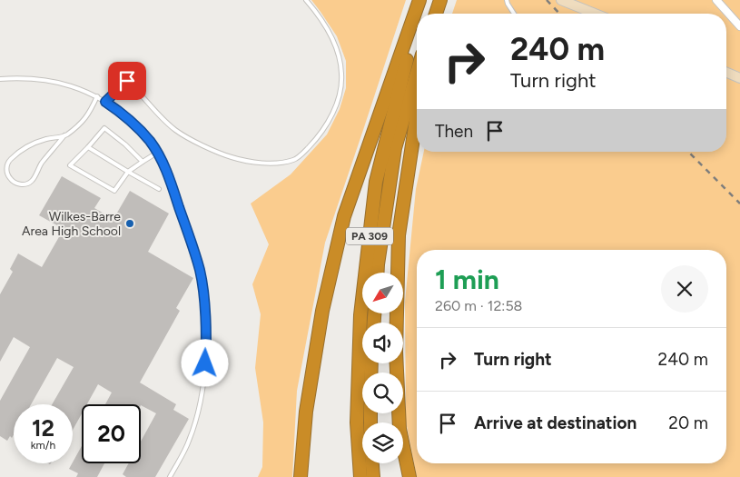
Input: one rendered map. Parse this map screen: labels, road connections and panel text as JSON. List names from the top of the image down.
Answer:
{
  "streets": {
    "highway": ["PA 309"]
  },
  "places": ["Wilkes-Barre Area High School"],
  "north": "bottom left",
  "page": {
    "turn": ["240 m", "Turn right"],
    "then": "Then",
    "heading": ["1 min", "260 m · 12:58"],
    "list": [
      {
        "name": "Turn right",
        "value": "240 m"
      },
      {
        "name": "Arrive at destination",
        "value": "20 m"
      }
    ],
    "speed": "12 km/h",
    "limit": "20"
  }
}
